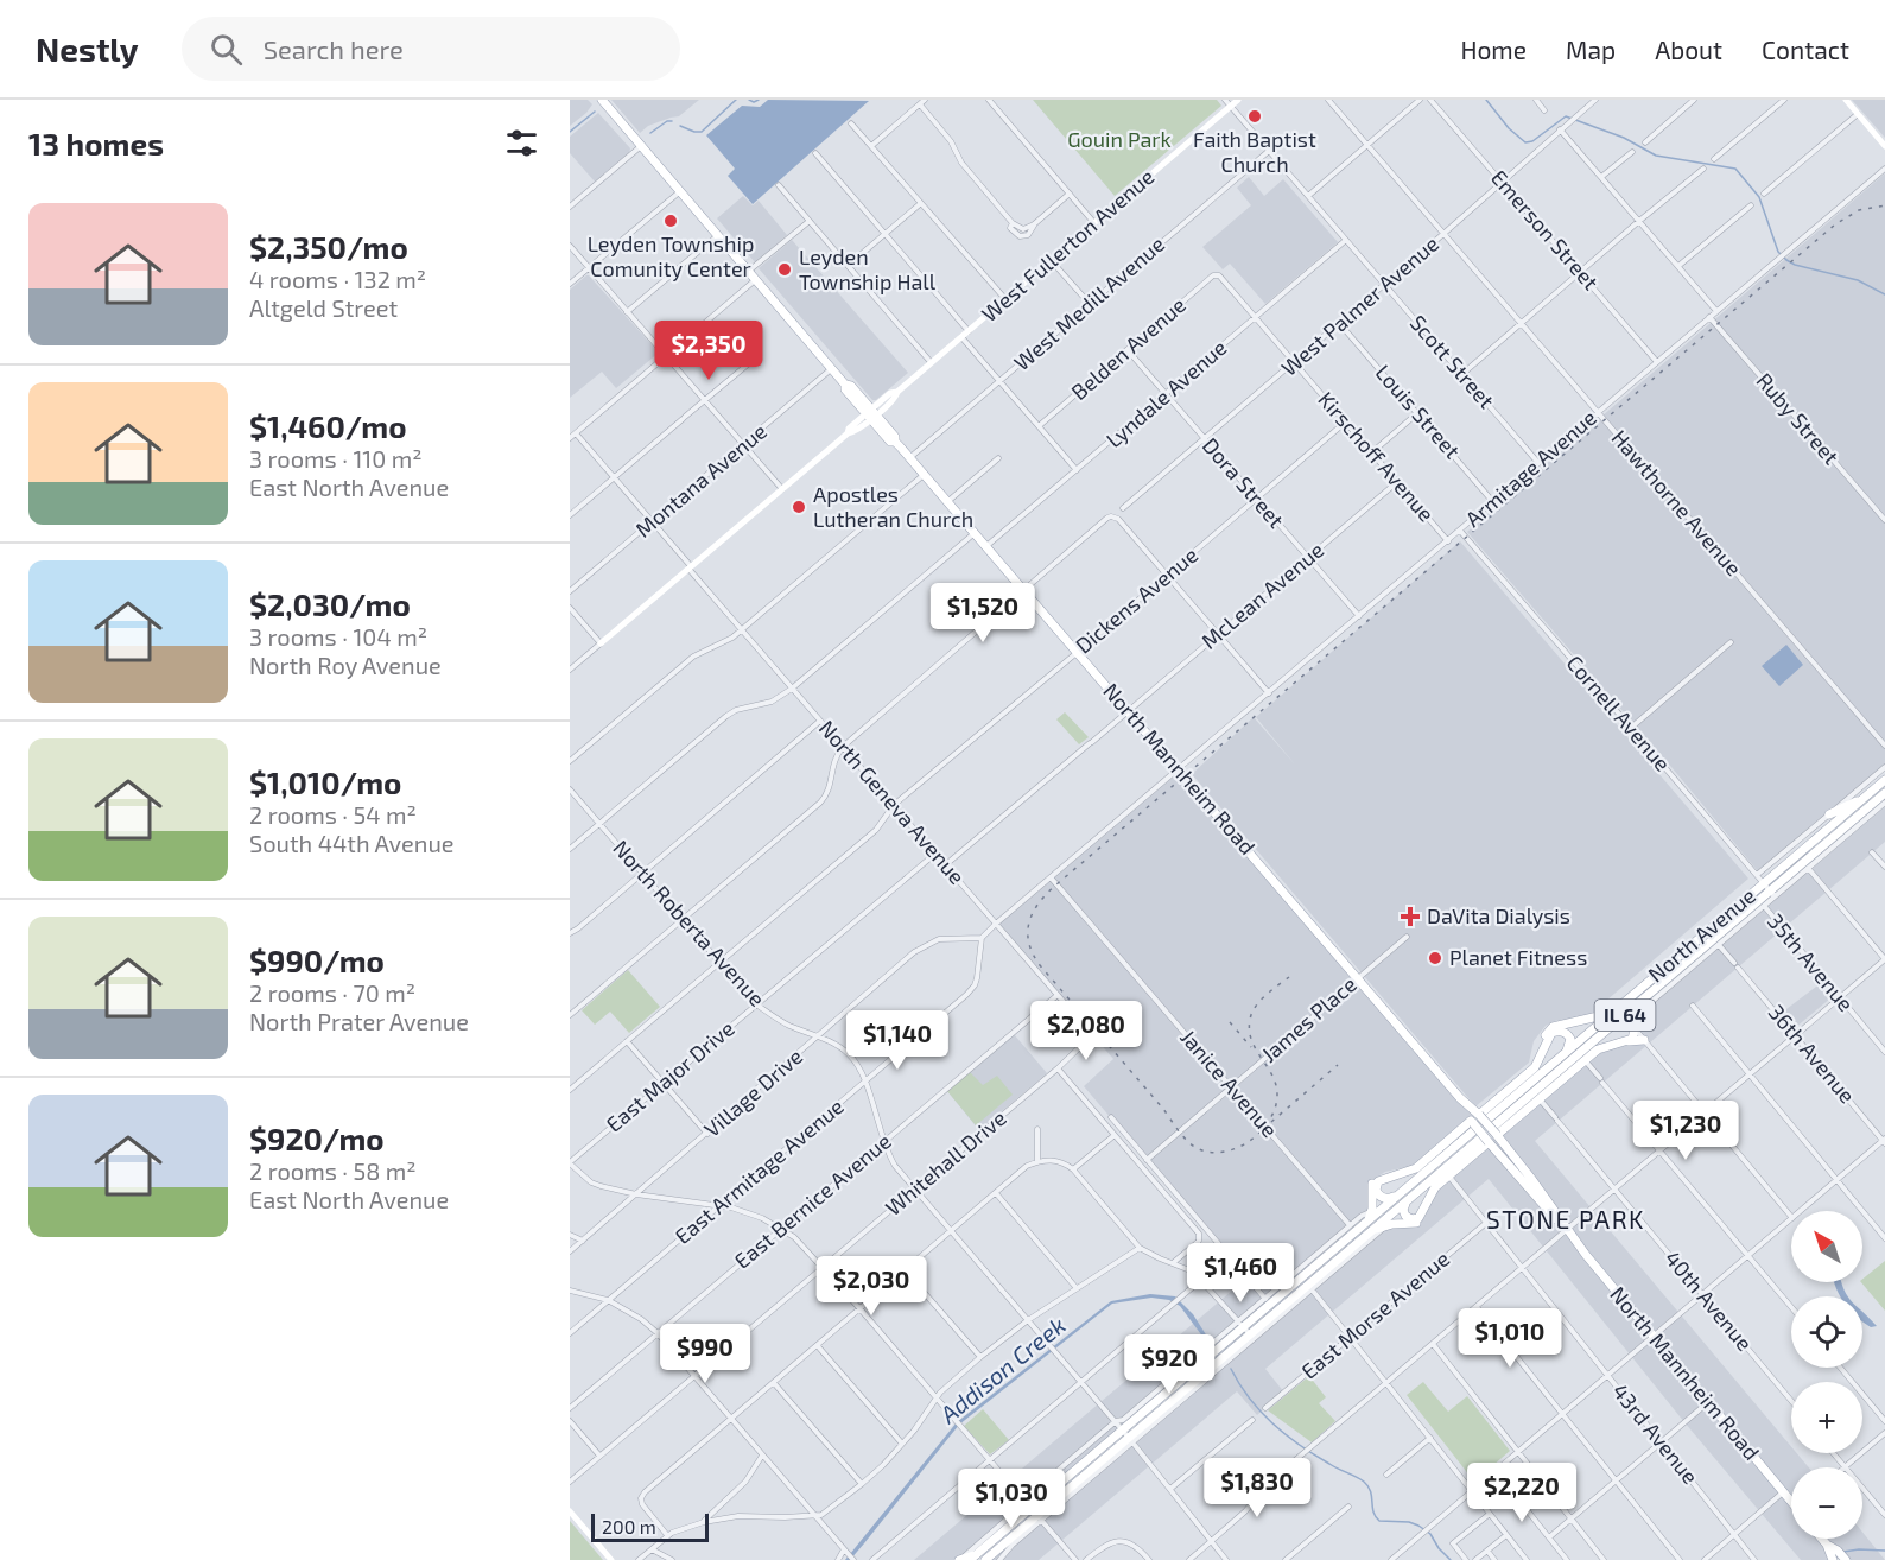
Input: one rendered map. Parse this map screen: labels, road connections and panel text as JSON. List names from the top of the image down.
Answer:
{
  "streets": {
    "main road": ["North Mannheim Road", "North Avenue", "IL 64"],
    "street": [
      "Emerson Street",
      "West Fullerton Avenue",
      "West Medill Avenue",
      "West Palmer Avenue",
      "Belden Avenue",
      "Scott Street",
      "Lyndale Avenue",
      "Louis Street",
      "Ruby Street",
      "Kirschoff Avenue",
      "Armitage Avenue",
      "Montana Avenue",
      "Dora Street",
      "Hawthorne Avenue",
      "McLean Avenue",
      "Dickens Avenue",
      "Cornell Avenue",
      "North Geneva Avenue",
      "North Roberta Avenue",
      "35th Avenue",
      "James Place",
      "36th Avenue",
      "East Major Drive",
      "Janice Avenue",
      "Village Drive",
      "Whitehall Drive",
      "East Armitage Avenue",
      "East Bernice Avenue",
      "40th Avenue",
      "East Morse Avenue",
      "43rd Avenue"
    ]
  },
  "crossings": [
    ["Emerson Street", "West Palmer Avenue"],
    ["Emerson Street", "Armitage Avenue"],
    ["West Fullerton Avenue", "Scott Street"],
    ["West Fullerton Avenue", "North Mannheim Road"],
    ["West Fullerton Avenue", "North Geneva Avenue"],
    ["West Medill Avenue", "Scott Street"],
    ["West Medill Avenue", "North Mannheim Road"],
    ["West Palmer Avenue", "Scott Street"],
    ["West Palmer Avenue", "Louis Street"],
    ["West Palmer Avenue", "Kirschoff Avenue"],
    ["West Palmer Avenue", "Dora Street"],
    ["West Palmer Avenue", "Hawthorne Avenue"],
    ["Belden Avenue", "Kirschoff Avenue"],
    ["Belden Avenue", "Dora Street"],
    ["Scott Street", "Lyndale Avenue"],
    ["Scott Street", "Armitage Avenue"],
    ["Lyndale Avenue", "Kirschoff Avenue"],
    ["Lyndale Avenue", "Dora Street"],
    ["Lyndale Avenue", "North Mannheim Road"],
    ["Louis Street", "Armitage Avenue"],
    ["Ruby Street", "Armitage Avenue"],
    ["Kirschoff Avenue", "Armitage Avenue"],
    ["Kirschoff Avenue", "McLean Avenue"],
    ["Kirschoff Avenue", "Dickens Avenue"],
    ["Armitage Avenue", "Dora Street"],
    ["Armitage Avenue", "Hawthorne Avenue"],
    ["Armitage Avenue", "Cornell Avenue"],
    ["Armitage Avenue", "North Mannheim Road"],
    ["Montana Avenue", "North Mannheim Road"],
    ["Montana Avenue", "North Geneva Avenue"],
    ["Dora Street", "McLean Avenue"],
    ["Dora Street", "Dickens Avenue"],
    ["McLean Avenue", "North Mannheim Road"],
    ["Dickens Avenue", "North Mannheim Road"],
    ["Dickens Avenue", "North Geneva Avenue"],
    ["Dickens Avenue", "North Roberta Avenue"],
    ["Cornell Avenue", "North Avenue"],
    ["North Mannheim Road", "North Avenue"],
    ["North Mannheim Road", "James Place"],
    ["North Geneva Avenue", "East Major Drive"],
    ["North Geneva Avenue", "Whitehall Drive"],
    ["North Geneva Avenue", "East Bernice Avenue"],
    ["North Roberta Avenue", "IL 64"],
    ["North Roberta Avenue", "East Major Drive"],
    ["North Roberta Avenue", "Village Drive"],
    ["North Roberta Avenue", "Whitehall Drive"],
    ["North Roberta Avenue", "East Armitage Avenue"],
    ["North Roberta Avenue", "East Bernice Avenue"],
    ["North Avenue", "35th Avenue"],
    ["North Avenue", "IL 64"],
    ["North Avenue", "36th Avenue"],
    ["James Place", "Janice Avenue"],
    ["Village Drive", "East Armitage Avenue"],
    ["East Morse Avenue", "43rd Avenue"]
  ],
  "districts": ["STONE PARK"],
  "water": ["Addison Creek"],
  "parks": ["Gouin Park"],
  "places": {
    "other": [
      "Faith Baptist Church",
      "Leyden Township Comunity Center",
      "Leyden Township Hall",
      "Apostles Lutheran Church",
      "Planet Fitness"
    ],
    "health": ["DaVita Dialysis"]
  },
  "scale_bar": "200 m",
  "north": "top left",
  "page": {
    "header": "Nestly",
    "search": "Search here",
    "nav": [
      "Home",
      "Map",
      "About",
      "Contact"
    ],
    "heading": "13 homes",
    "list": [
      {
        "name": "$2,350/mo",
        "note": "4 rooms · 132 m² · Altgeld Street"
      },
      {
        "name": "$1,460/mo",
        "note": "3 rooms · 110 m² · East North Avenue"
      },
      {
        "name": "$2,030/mo",
        "note": "3 rooms · 104 m² · North Roy Avenue"
      },
      {
        "name": "$1,010/mo",
        "note": "2 rooms · 54 m² · South 44th Avenue"
      },
      {
        "name": "$990/mo",
        "note": "2 rooms · 70 m² · North Prater Avenue"
      },
      {
        "name": "$920/mo",
        "note": "2 rooms · 58 m² · East North Avenue"
      }
    ],
    "price": [
      "$2,350",
      "$1,520",
      "$2,080",
      "$1,140",
      "$1,230",
      "$1,460",
      "$2,030",
      "$1,010",
      "$990",
      "$920",
      "$1,830",
      "$2,220",
      "$1,030"
    ],
    "map_buttons": ["+", "−"],
    "scale": "200 m"
  }
}
